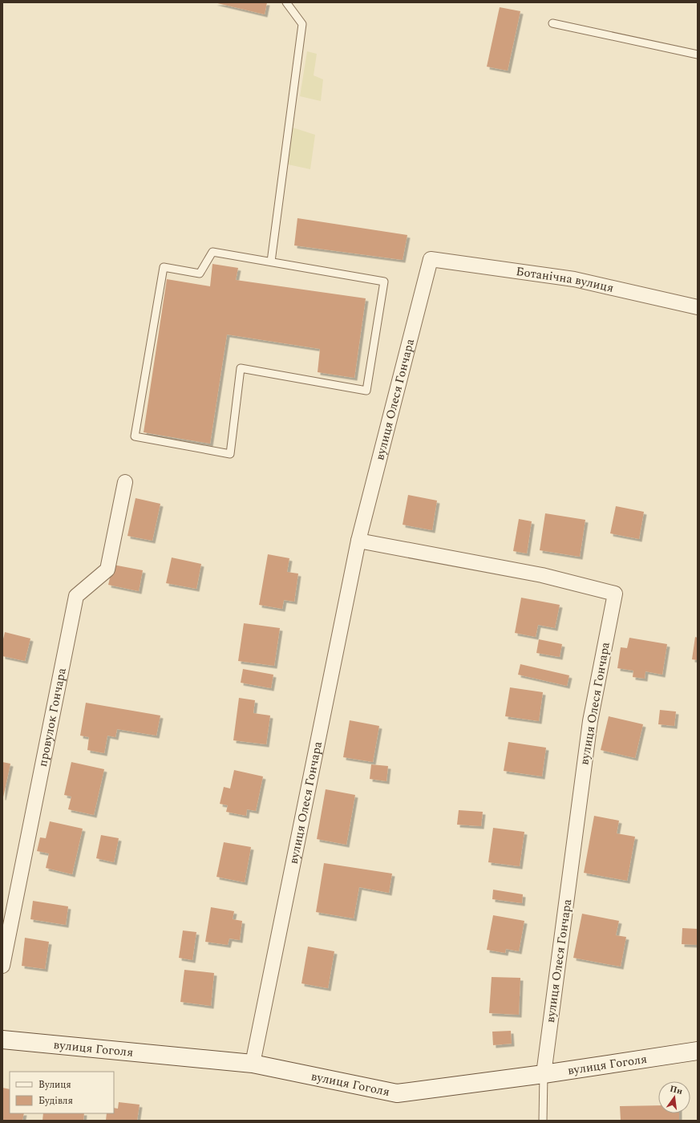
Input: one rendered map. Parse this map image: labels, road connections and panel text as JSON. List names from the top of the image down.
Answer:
{
  "streets": {
    "street": [
      "Ботанічна вулиця",
      "вулиця Олеся Гончара",
      "провулок Гончара",
      "вулиця Гоголя"
    ]
  },
  "crossings": [
    ["Ботанічна вулиця", "вулиця Олеся Гончара"],
    ["вулиця Олеся Гончара", "вулиця Гоголя"]
  ],
  "legend": ["Вулиця", "Будівля"],
  "north": "top"
}
